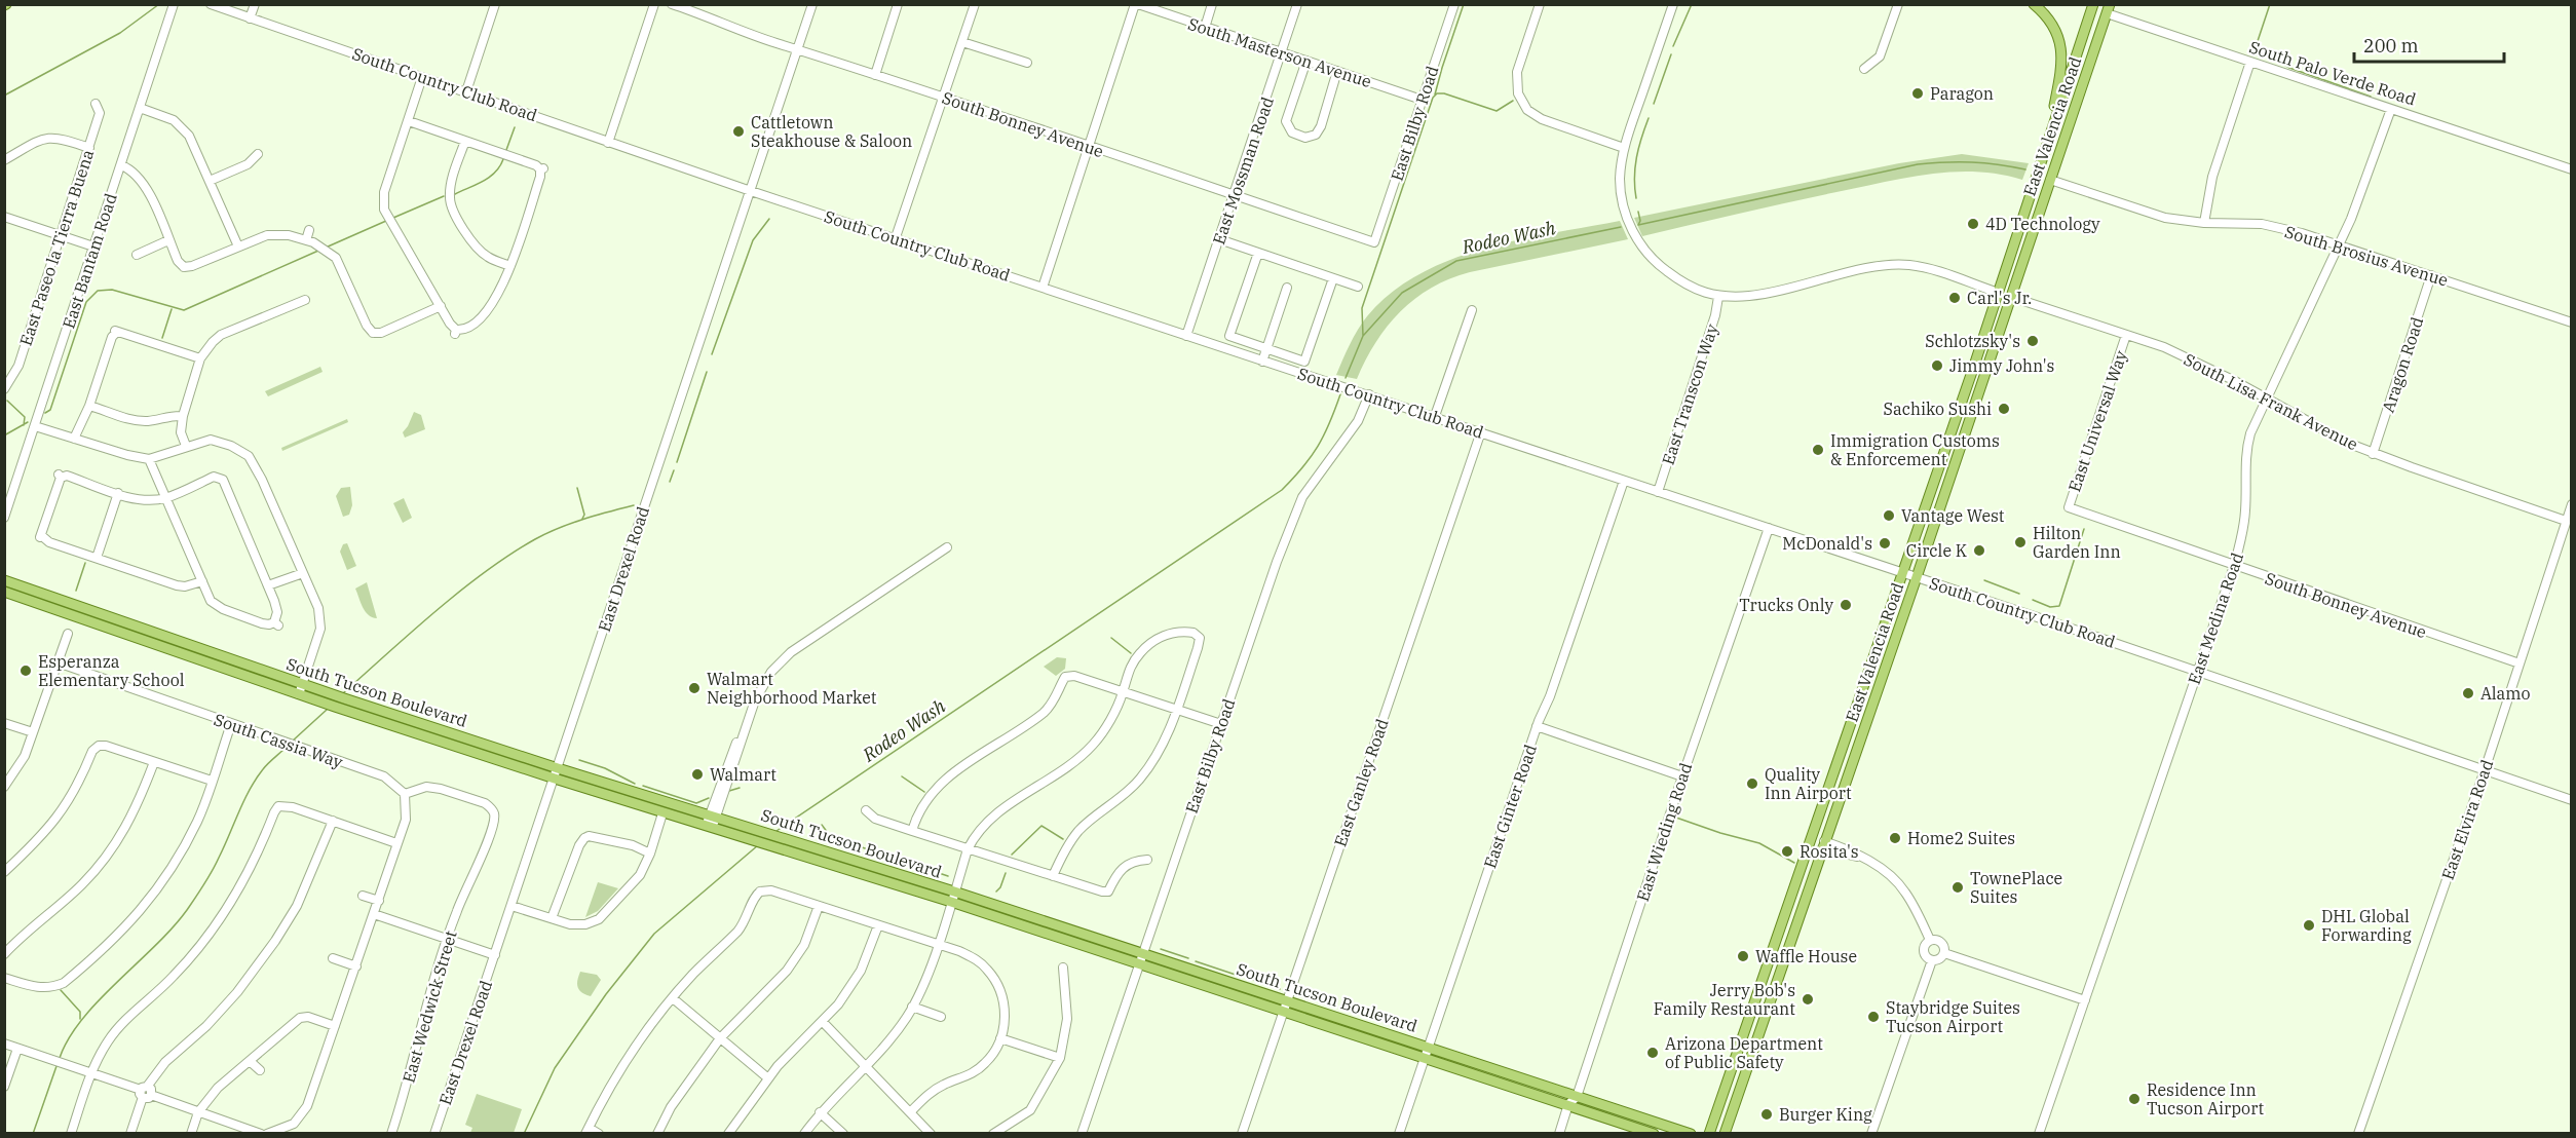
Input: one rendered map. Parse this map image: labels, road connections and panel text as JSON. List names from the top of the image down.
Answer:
{
  "streets": {
    "main road": ["South Palo Verde Road", "East Valencia Road", "South Tucson Boulevard"],
    "street": [
      "South Masterson Avenue",
      "South Country Club Road",
      "East Bilby Road",
      "South Bonney Avenue",
      "East Mossman Road",
      "East Paseo la Tierra Buena",
      "South Brosius Avenue",
      "East Bantam Road",
      "Aragon Road",
      "East Transcon Way",
      "South Lisa Frank Avenue",
      "East Universal Way",
      "East Drexel Road",
      "East Medina Road",
      "South Cassia Way",
      "East Ganley Road",
      "East Ginter Road",
      "East Elvira Road",
      "East Wieding Road",
      "East Wedwick Street"
    ]
  },
  "crossings": [
    ["South Masterson Avenue", "East Bilby Road"],
    ["South Masterson Avenue", "East Mossman Road"],
    ["South Palo Verde Road", "East Valencia Road"],
    ["South Palo Verde Road", "East Medina Road"],
    ["South Country Club Road", "East Bilby Road"],
    ["South Country Club Road", "East Valencia Road"],
    ["South Country Club Road", "East Mossman Road"],
    ["South Country Club Road", "East Transcon Way"],
    ["South Country Club Road", "East Drexel Road"],
    ["South Country Club Road", "East Medina Road"],
    ["South Country Club Road", "East Ganley Road"],
    ["South Country Club Road", "East Ginter Road"],
    ["South Country Club Road", "East Elvira Road"],
    ["South Country Club Road", "East Wieding Road"],
    ["East Bilby Road", "South Bonney Avenue"],
    ["East Bilby Road", "South Tucson Boulevard"],
    ["South Bonney Avenue", "East Mossman Road"],
    ["South Bonney Avenue", "East Universal Way"],
    ["South Bonney Avenue", "East Drexel Road"],
    ["South Bonney Avenue", "East Medina Road"],
    ["South Bonney Avenue", "East Elvira Road"],
    ["East Valencia Road", "South Brosius Avenue"],
    ["East Valencia Road", "South Lisa Frank Avenue"],
    ["South Brosius Avenue", "Aragon Road"],
    ["South Brosius Avenue", "East Medina Road"],
    ["Aragon Road", "South Lisa Frank Avenue"],
    ["South Lisa Frank Avenue", "East Universal Way"],
    ["South Lisa Frank Avenue", "East Medina Road"],
    ["South Lisa Frank Avenue", "East Elvira Road"],
    ["East Drexel Road", "South Tucson Boulevard"],
    ["South Tucson Boulevard", "East Ganley Road"],
    ["South Tucson Boulevard", "East Ginter Road"],
    ["South Tucson Boulevard", "East Wieding Road"],
    ["South Cassia Way", "East Wedwick Street"]
  ],
  "water": ["Rodeo Wash"],
  "places": [
    "Paragon",
    "Cattletown Steakhouse & Saloon",
    "4D Technology",
    "Carl's Jr.",
    "Schlotzsky's",
    "Jimmy John's",
    "Sachiko Sushi",
    "Immigration Customs & Enforcement",
    "Vantage West",
    "Hilton Garden Inn",
    "McDonald's",
    "Circle K",
    "Trucks Only",
    "Esperanza Elementary School",
    "Walmart Neighborhood Market",
    "Alamo",
    "Walmart",
    "Quality Inn Airport",
    "Home2 Suites",
    "Rosita's",
    "TownePlace Suites",
    "DHL Global Forwarding",
    "Waffle House",
    "Jerry Bob's Family Restaurant",
    "Staybridge Suites Tucson Airport",
    "Arizona Department of Public Safety",
    "Residence Inn Tucson Airport",
    "Burger King"
  ],
  "scale_bar": "200 m"
}
